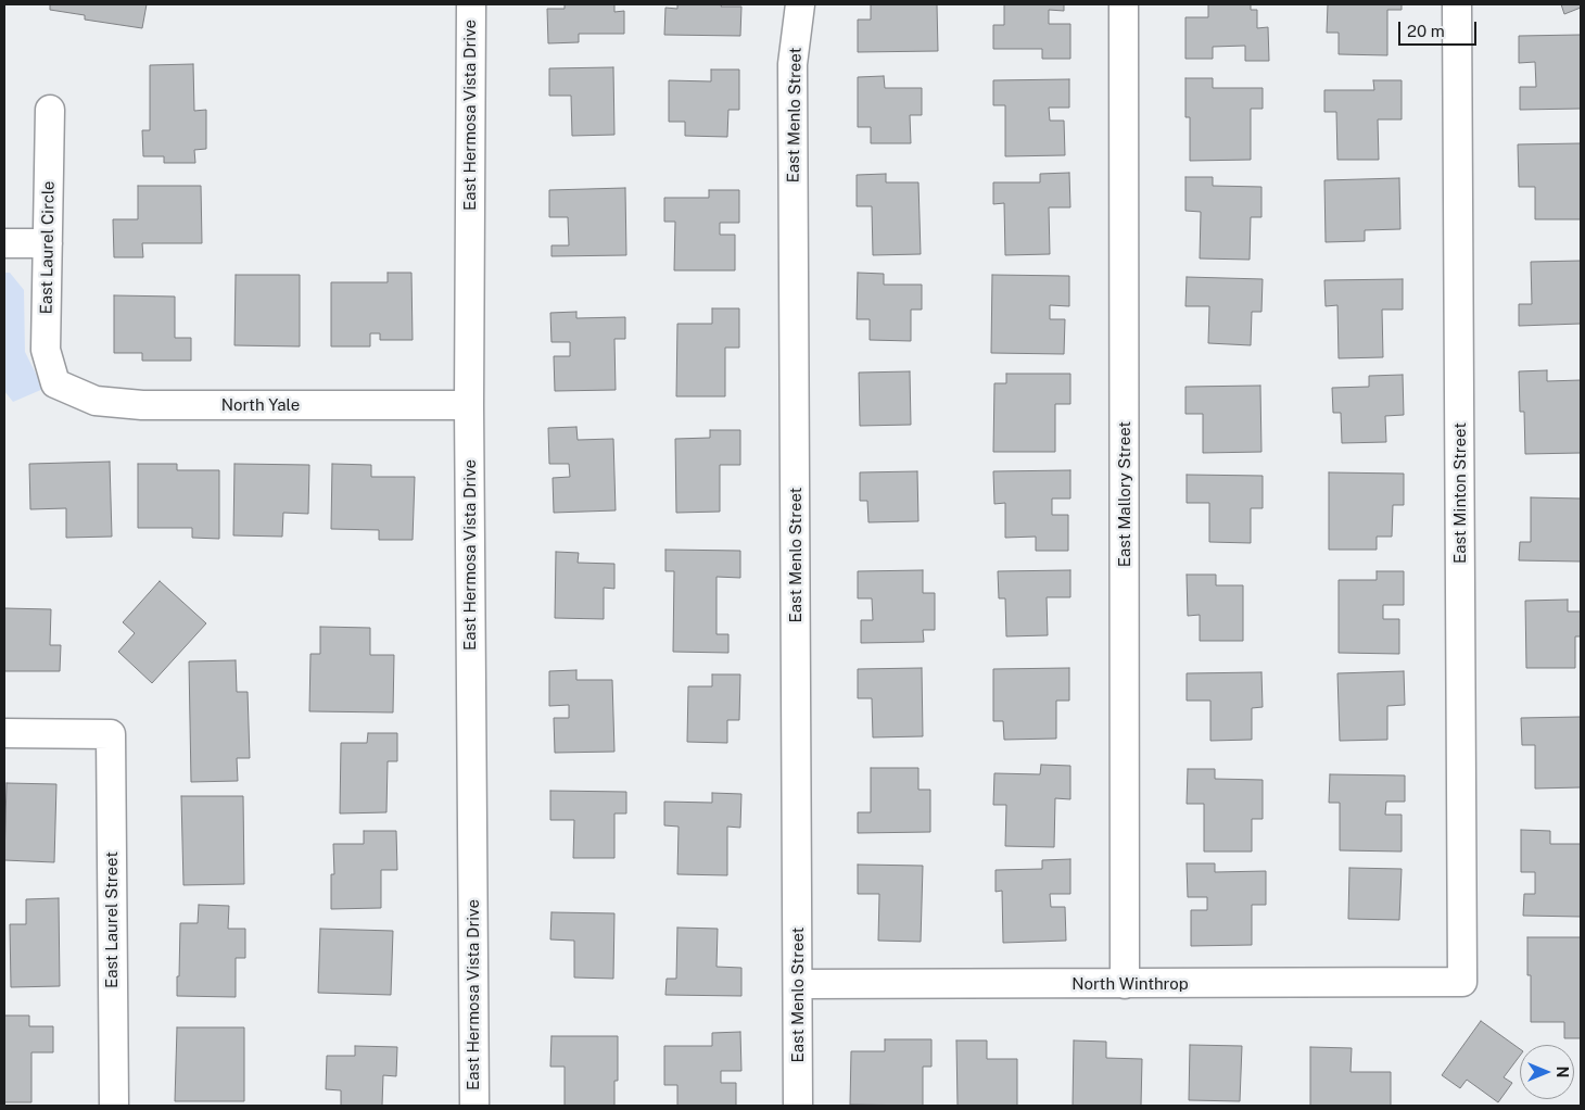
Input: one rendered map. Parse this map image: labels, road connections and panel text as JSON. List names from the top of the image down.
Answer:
{
  "streets": {
    "street": [
      "East Hermosa Vista Drive",
      "East Menlo Street",
      "East Laurel Circle",
      "North Yale",
      "East Minton Street",
      "East Mallory Street",
      "East Laurel Street",
      "North Winthrop"
    ]
  },
  "crossings": [
    ["East Hermosa Vista Drive", "North Yale"],
    ["East Menlo Street", "North Winthrop"],
    ["East Laurel Circle", "North Yale"],
    ["East Minton Street", "North Winthrop"],
    ["East Mallory Street", "North Winthrop"]
  ],
  "scale_bar": "20 m",
  "north": "right"
}
